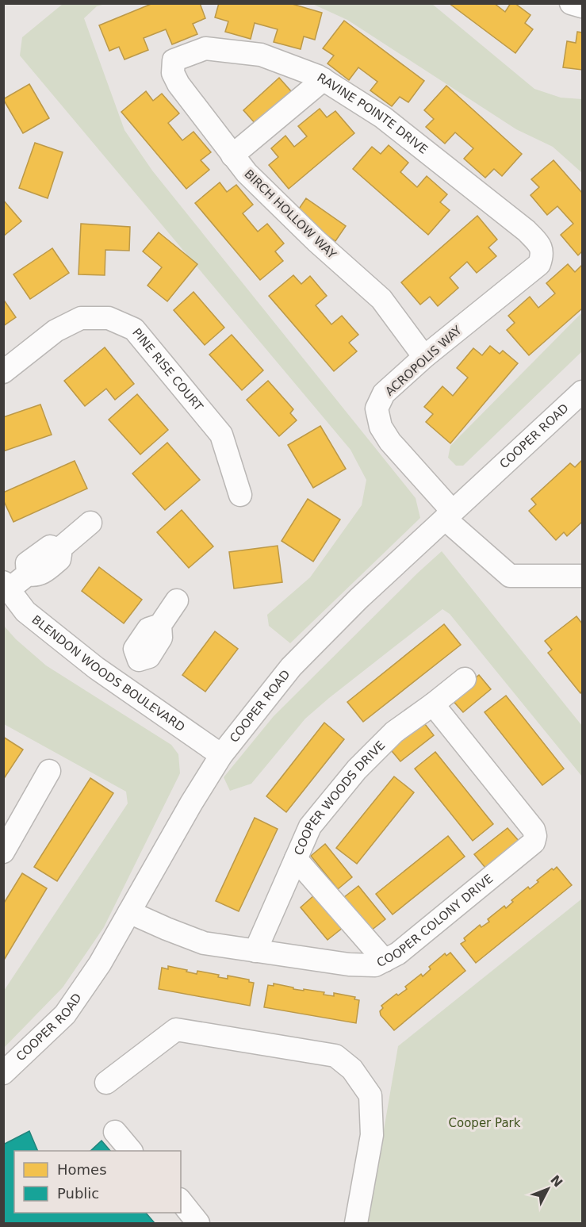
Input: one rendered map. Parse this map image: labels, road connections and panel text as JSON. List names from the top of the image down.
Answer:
{
  "streets": {
    "street": [
      "RAVINE POINTE DRIVE",
      "BIRCH HOLLOW WAY",
      "ACROPOLIS WAY",
      "PINE RISE COURT",
      "COOPER ROAD",
      "BLENDON WOODS BOULEVARD",
      "COOPER WOODS DRIVE",
      "COOPER COLONY DRIVE"
    ]
  },
  "crossings": [
    ["RAVINE POINTE DRIVE", "BIRCH HOLLOW WAY"],
    ["RAVINE POINTE DRIVE", "ACROPOLIS WAY"],
    ["BIRCH HOLLOW WAY", "ACROPOLIS WAY"],
    ["ACROPOLIS WAY", "COOPER ROAD"],
    ["COOPER ROAD", "BLENDON WOODS BOULEVARD"],
    ["COOPER ROAD", "COOPER COLONY DRIVE"],
    ["COOPER WOODS DRIVE", "COOPER COLONY DRIVE"]
  ],
  "parks": ["Cooper Park"],
  "legend": ["Homes", "Public"],
  "north": "top right"
}
